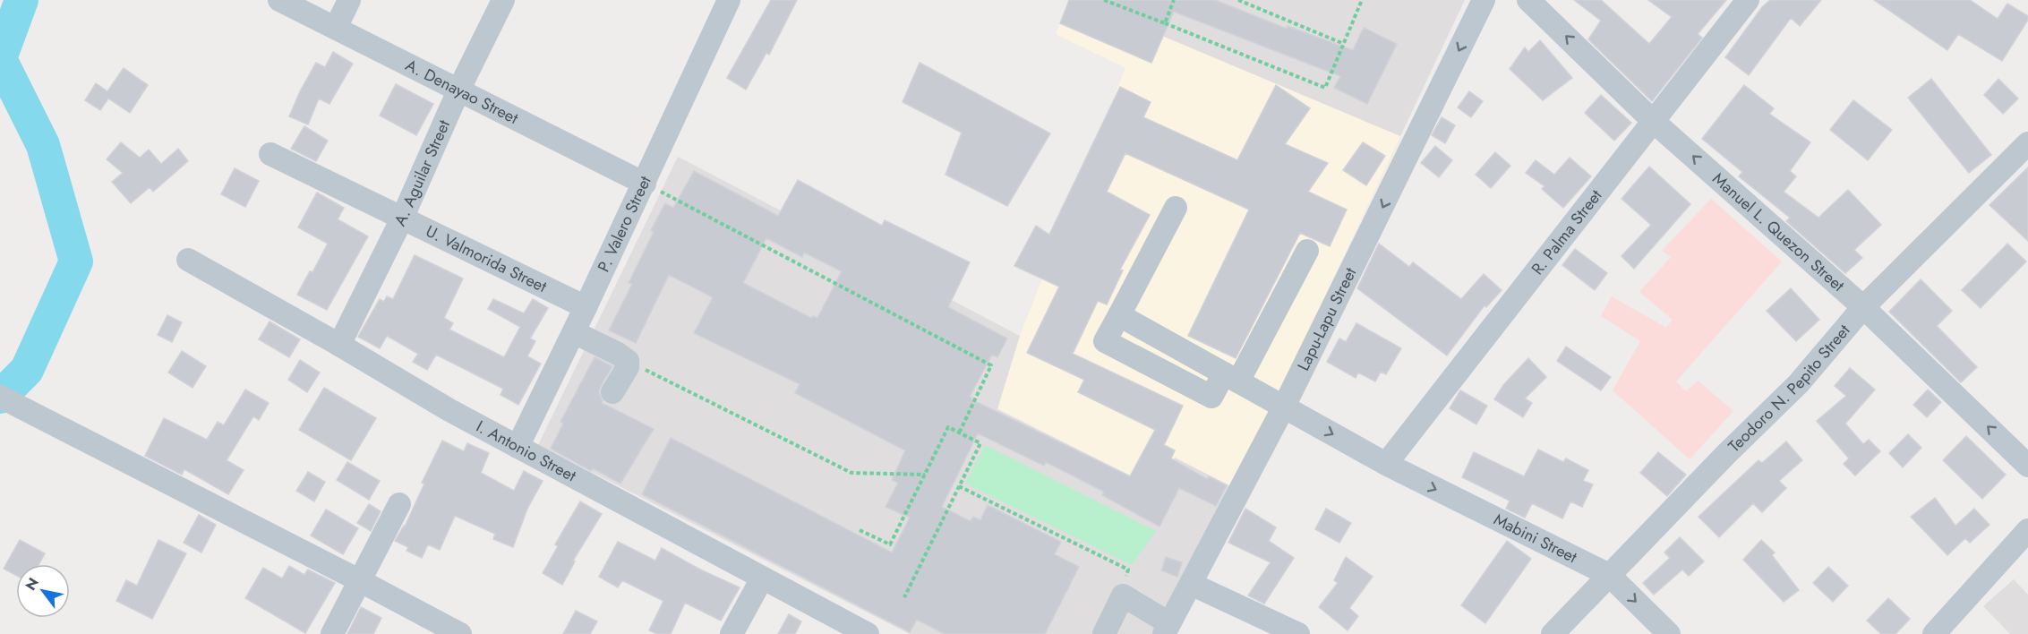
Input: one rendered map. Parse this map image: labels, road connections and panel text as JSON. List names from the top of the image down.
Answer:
{
  "streets": {
    "street": [
      "A. Denayao Street",
      "A. Aguilar Street",
      "P. Valero Street",
      "R. Palma Street",
      "Manuel L. Quezon Street",
      "U. Valmorida Street",
      "Lapu-Lapu Street",
      "Teodoro N. Pepito Street",
      "I. Antonio Street",
      "Mabini Street"
    ]
  },
  "crossings": [
    ["A. Denayao Street", "A. Aguilar Street"],
    ["A. Denayao Street", "P. Valero Street"],
    ["A. Aguilar Street", "U. Valmorida Street"],
    ["A. Aguilar Street", "I. Antonio Street"],
    ["P. Valero Street", "U. Valmorida Street"],
    ["P. Valero Street", "I. Antonio Street"],
    ["R. Palma Street", "Manuel L. Quezon Street"],
    ["R. Palma Street", "Mabini Street"],
    ["Manuel L. Quezon Street", "Teodoro N. Pepito Street"],
    ["Lapu-Lapu Street", "Mabini Street"],
    ["Teodoro N. Pepito Street", "Mabini Street"]
  ],
  "one_way": ["Manuel L. Quezon Street", "Mabini Street"],
  "north": "top left"
}
